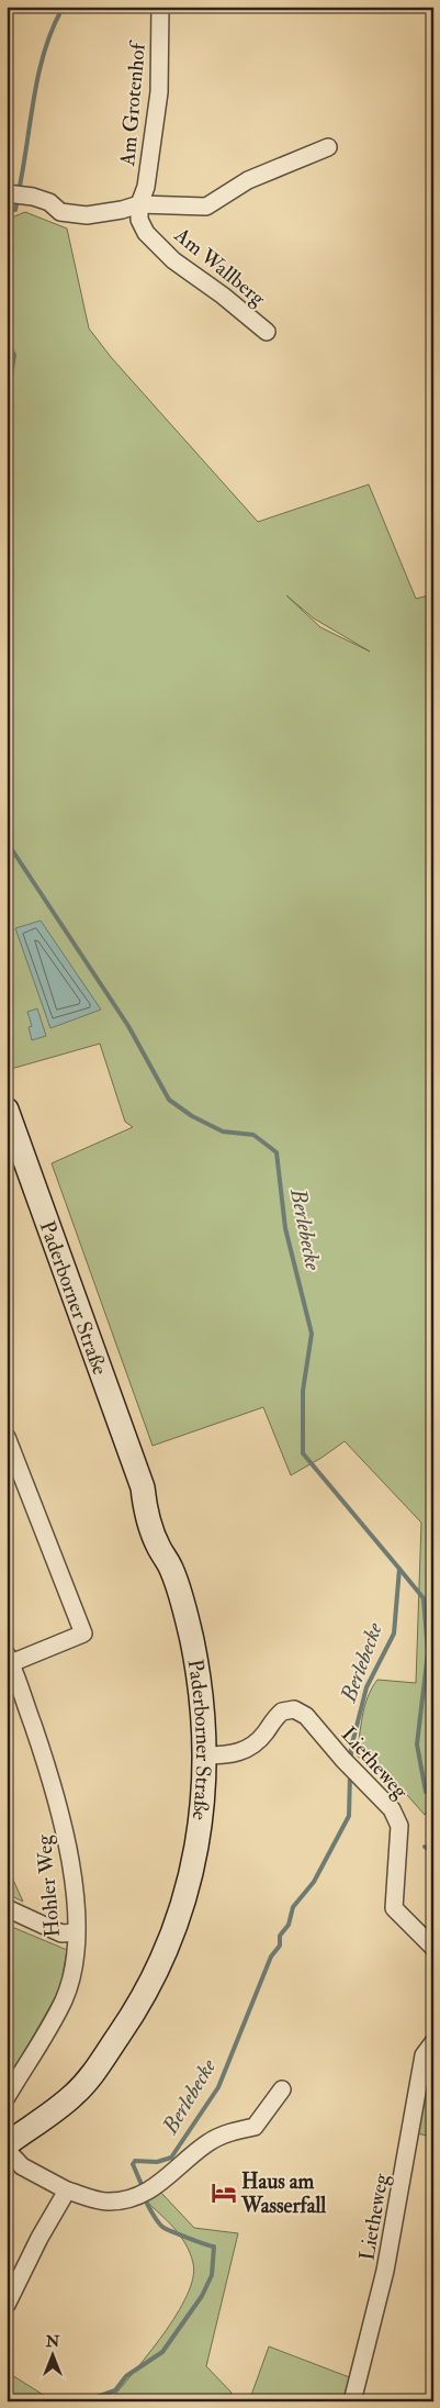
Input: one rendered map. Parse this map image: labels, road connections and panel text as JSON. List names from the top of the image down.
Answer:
{
  "streets": {
    "main road": ["Paderborner Straße"],
    "street": [
      "Am Grotenhof",
      "Am Wallberg",
      "Lietheweg",
      "Hohler Weg"
    ]
  },
  "crossings": [
    ["Am Grotenhof", "Am Wallberg"],
    ["Paderborner Straße", "Lietheweg"]
  ],
  "water": ["Berlebecke"],
  "places": {
    "hotel": ["Haus am Wasserfall"]
  },
  "north": "top"
}
